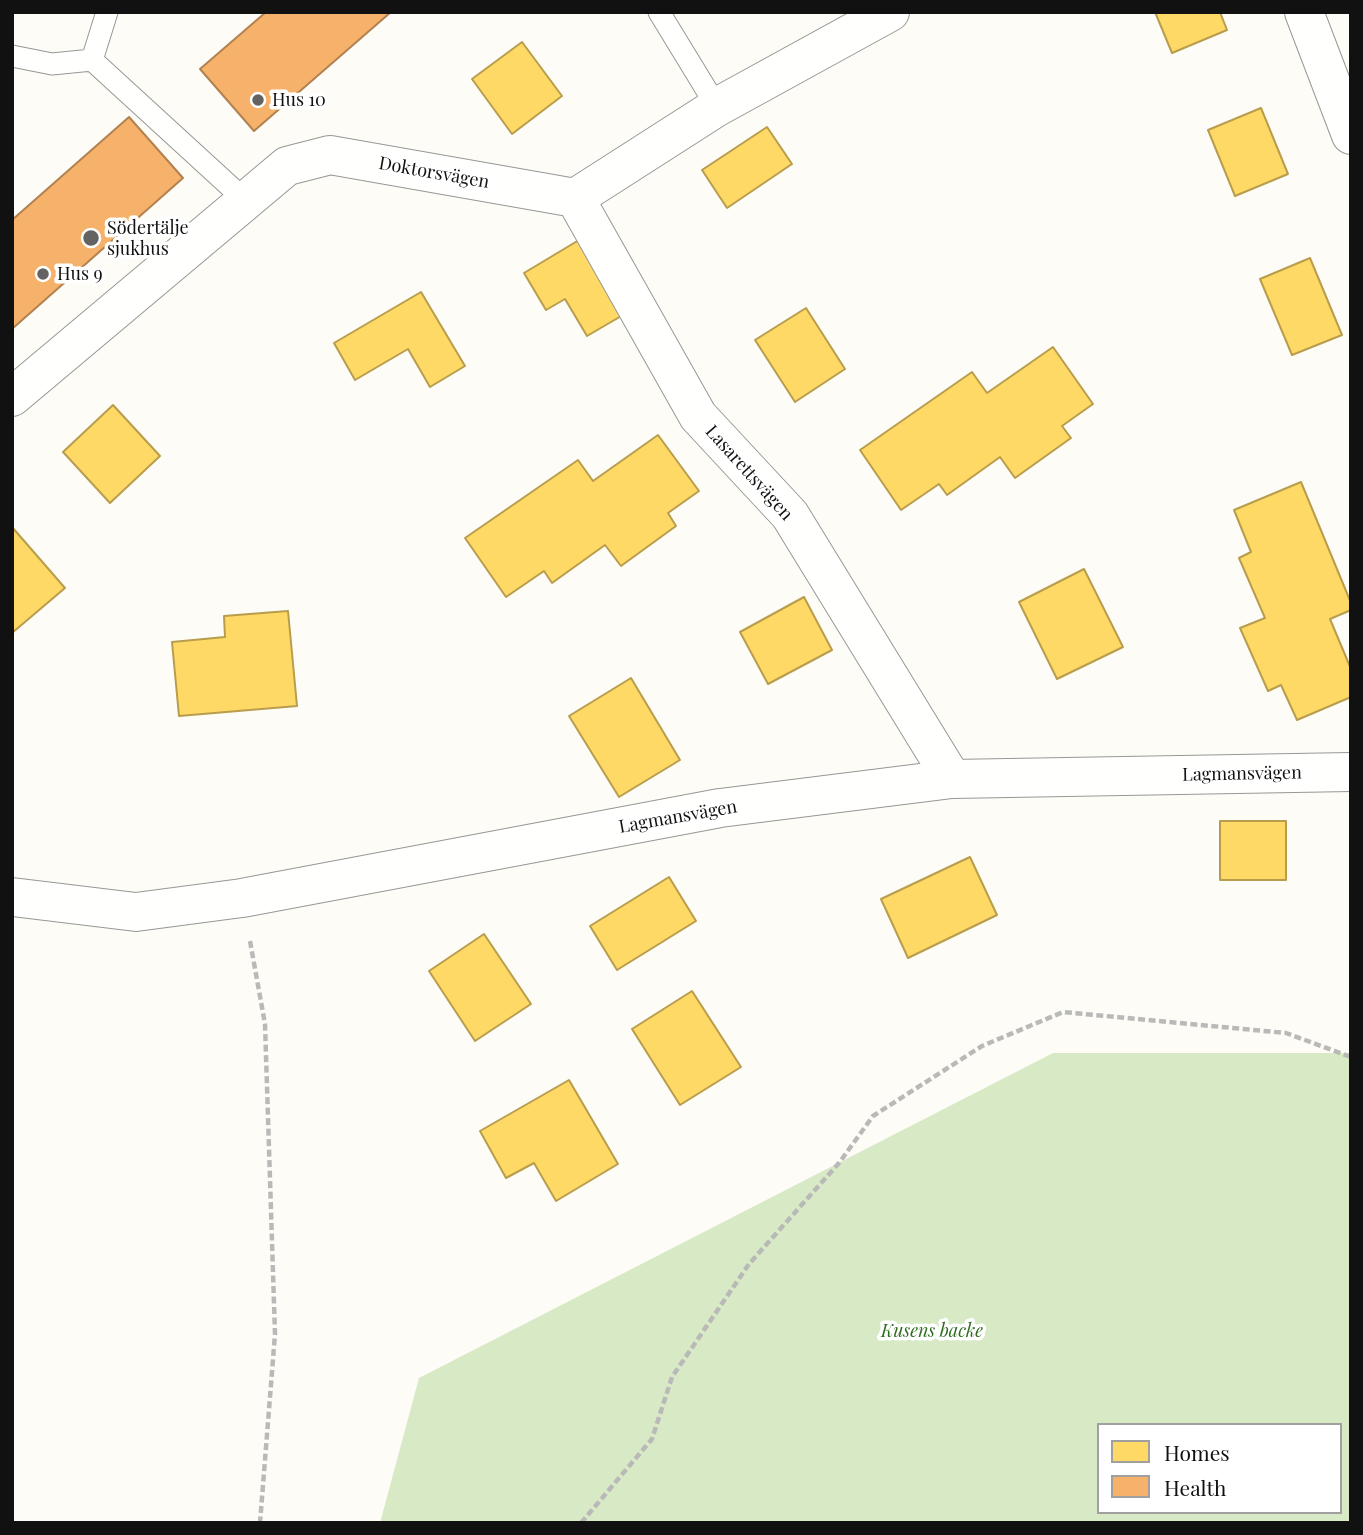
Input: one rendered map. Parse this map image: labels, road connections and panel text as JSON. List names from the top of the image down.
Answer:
{
  "streets": {
    "street": ["Doktorsvägen", "Lasarettsvägen", "Lagmansvägen"]
  },
  "crossings": [
    ["Doktorsvägen", "Lasarettsvägen"],
    ["Lasarettsvägen", "Lagmansvägen"]
  ],
  "parks": ["Kusens backe"],
  "places": ["Hus 10", "Södertälje sjukhus", "Hus 9"],
  "legend": ["Homes", "Health"]
}
